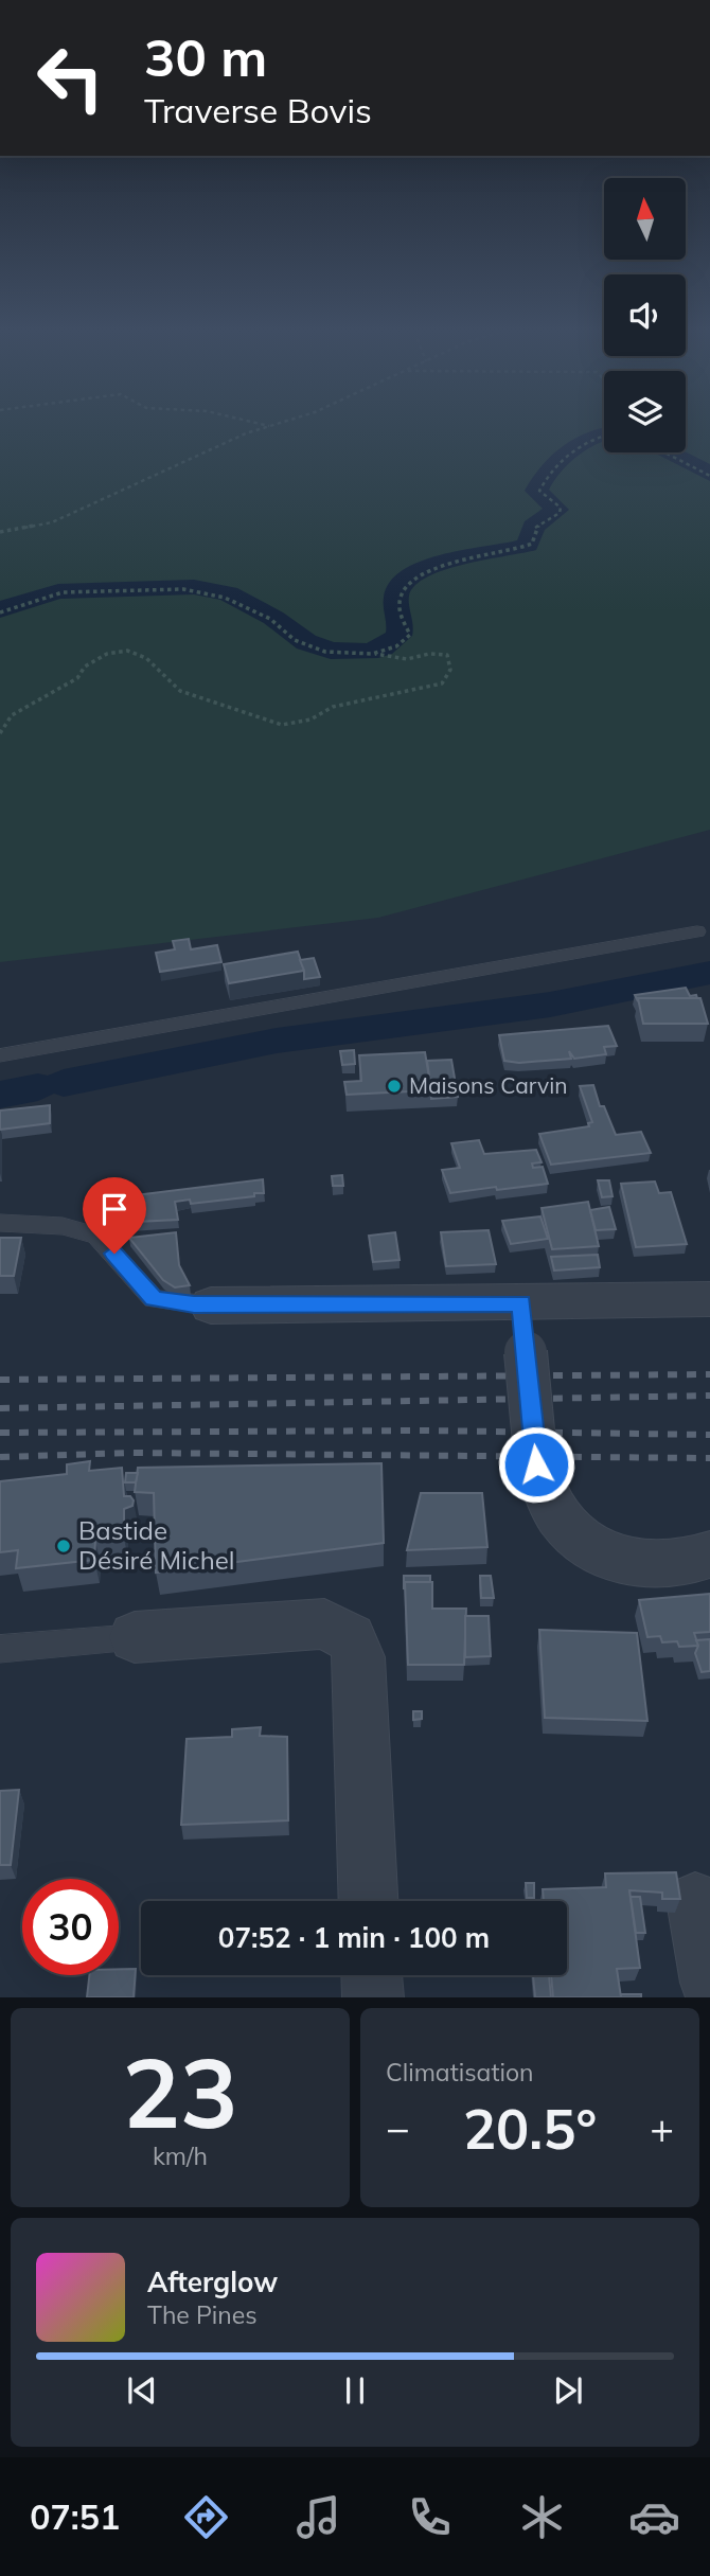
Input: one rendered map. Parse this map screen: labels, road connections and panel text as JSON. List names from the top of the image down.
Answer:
{
  "places": ["Maisons Carvin", "Bastide Désiré Michel"],
  "north": "top",
  "page": {
    "turn": ["30 m", "Traverse Bovis"],
    "limit": "30",
    "trip": "07:52 · 1 min · 100 m",
    "tile": [
      ["23", "km/h"],
      "Climatisation"
    ],
    "heat": ["−", "20.5°", "+"],
    "song": ["Afterglow", "The Pines"],
    "tabs": "07:51"
  }
}
